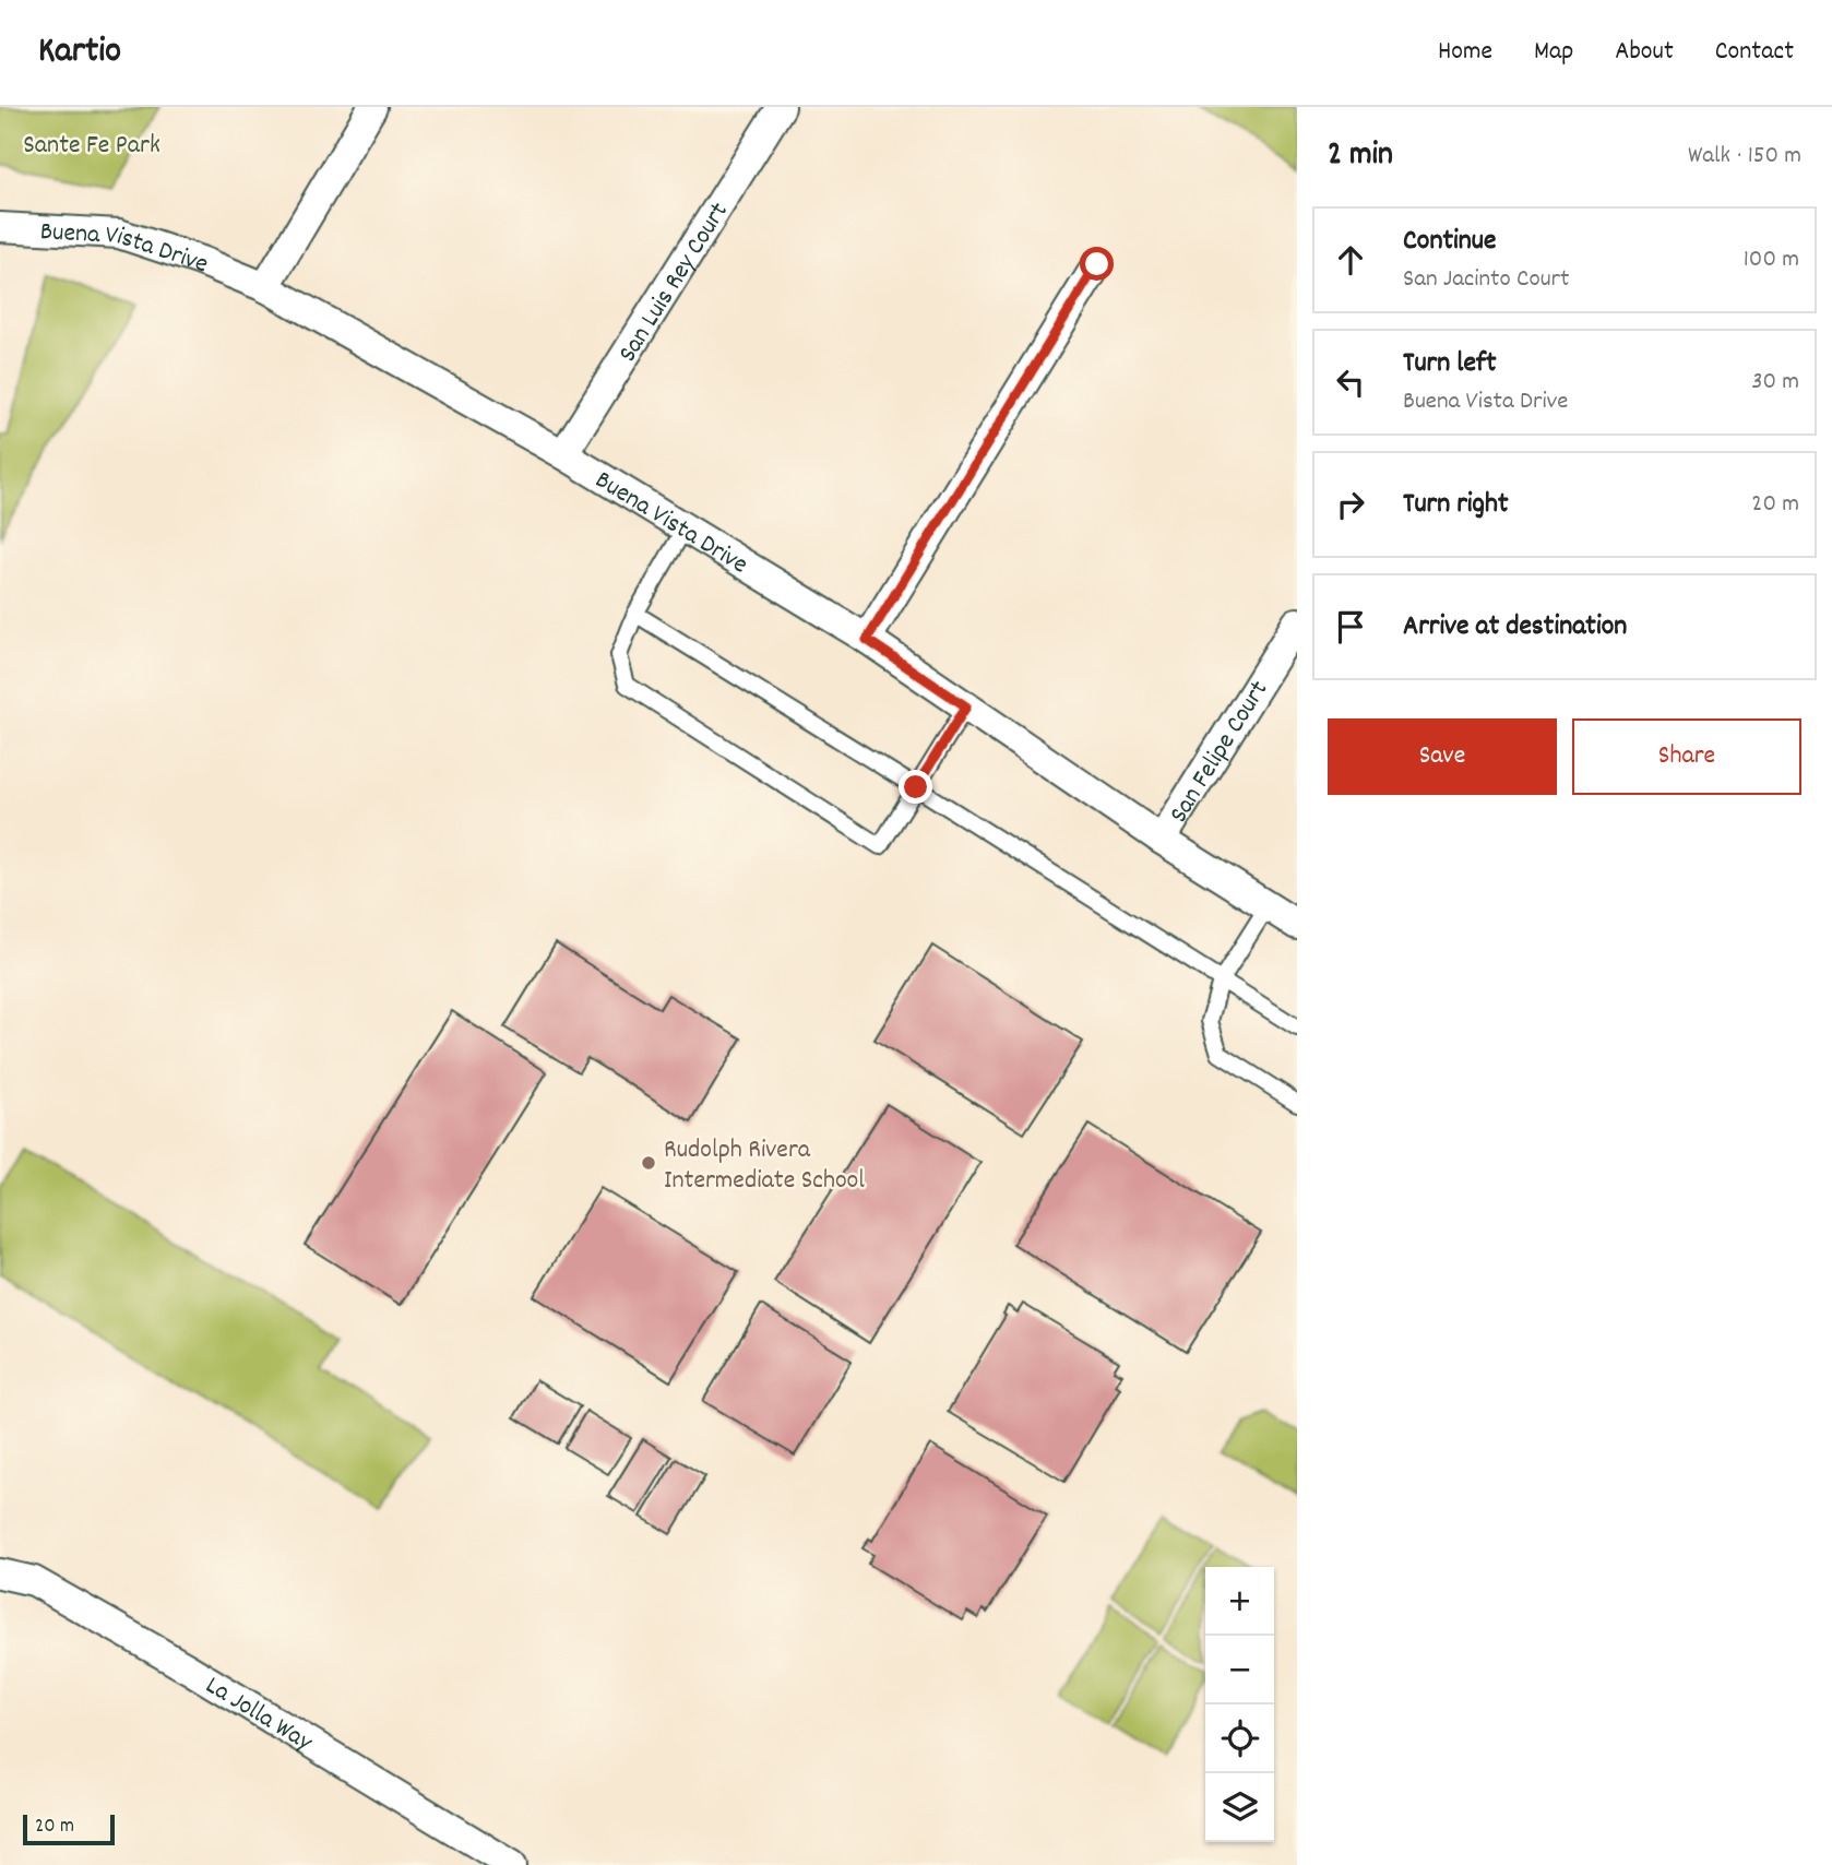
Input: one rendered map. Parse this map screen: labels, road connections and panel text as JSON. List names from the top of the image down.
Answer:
{
  "streets": {
    "street": [
      "Buena Vista Drive",
      "San Luis Rey Court",
      "San Felipe Court",
      "La Jolla Way"
    ]
  },
  "crossings": [
    ["Buena Vista Drive", "San Luis Rey Court"],
    ["Buena Vista Drive", "San Felipe Court"]
  ],
  "parks": ["Sante Fe Park"],
  "places": ["Rudolph Rivera Intermediate School"],
  "scale_bar": "20 m",
  "page": {
    "header": "Kartio",
    "nav": [
      "Home",
      "Map",
      "About",
      "Contact"
    ],
    "heading": ["2 min", "Walk · 150 m"],
    "list": [
      ["Continue", "San Jacinto Court", "100 m"],
      ["Turn left", "Buena Vista Drive", "30 m"],
      ["Turn right", "20 m"],
      "Arrive at destination"
    ],
    "buttons": ["Save", "Share"],
    "map_buttons": ["+", "−"],
    "scale": "20 m"
  }
}
